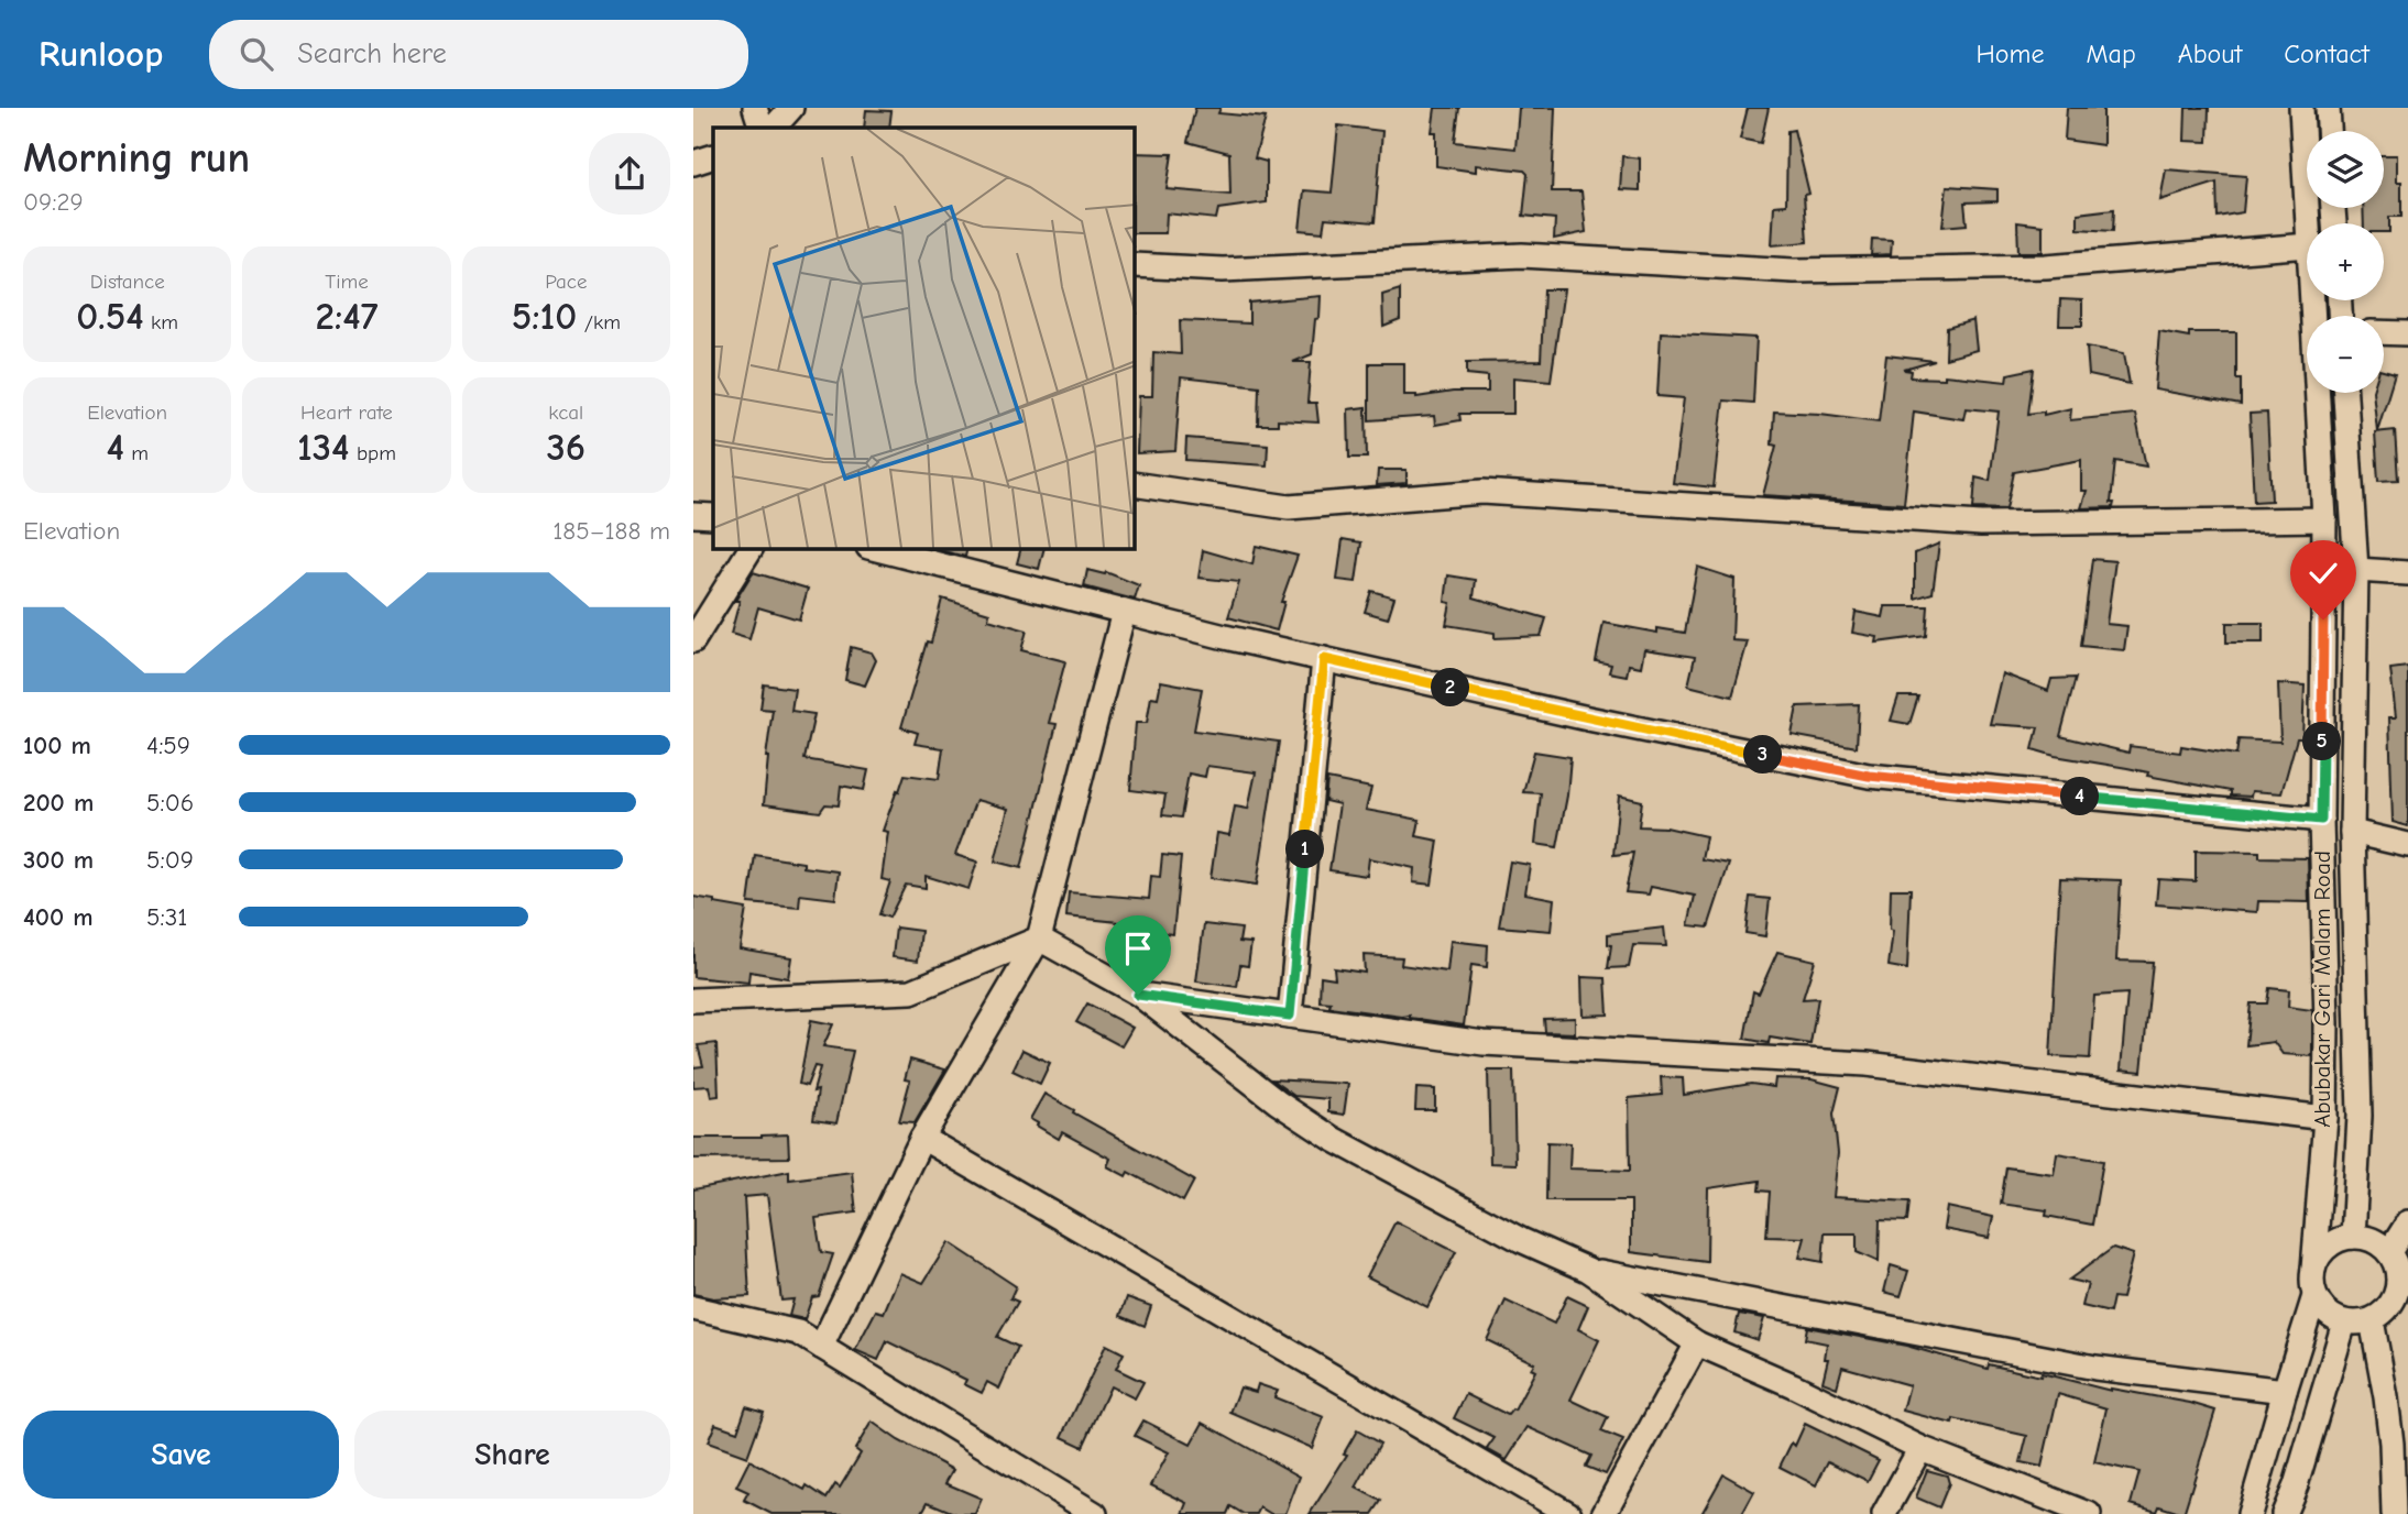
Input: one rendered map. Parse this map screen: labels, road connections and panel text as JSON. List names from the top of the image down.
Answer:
{
  "streets": {
    "street": ["Abubakar Gari Malam Road"]
  },
  "page": {
    "header": "Runloop",
    "search": "Search here",
    "nav": [
      "Home",
      "Map",
      "About",
      "Contact"
    ],
    "heading": ["Morning run", "09:29"],
    "map_buttons": ["+", "−"],
    "stats": [
      ["Distance", "0.54 km"],
      ["Time", "2:47"],
      ["Pace", "5:10 /km"],
      ["Elevation", "4 m"],
      ["Heart rate", "134 bpm"],
      ["kcal", "36"]
    ],
    "chart": ["Elevation", "185–188 m"],
    "pins": [
      "2",
      "5",
      "3",
      "4",
      "1"
    ],
    "list": [
      {
        "name": "100 m",
        "note": "4:59"
      },
      {
        "name": "200 m",
        "note": "5:06"
      },
      {
        "name": "300 m",
        "note": "5:09"
      },
      {
        "name": "400 m",
        "note": "5:31"
      }
    ],
    "buttons": ["Save", "Share"]
  }
}
